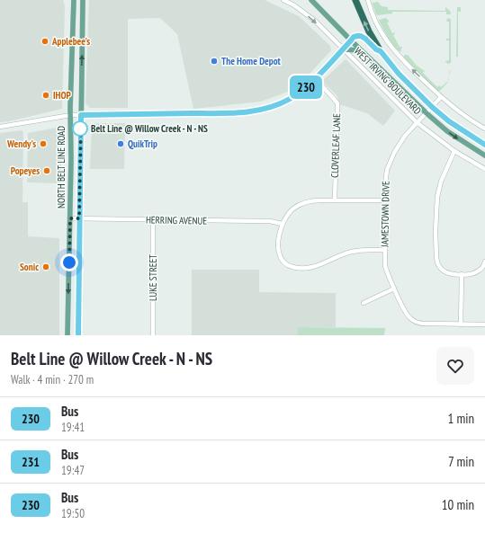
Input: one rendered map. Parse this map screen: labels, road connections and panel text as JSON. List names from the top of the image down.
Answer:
{
  "streets": {
    "main road": ["WEST IRVING BOULEVARD", "NORTH BELT LINE ROAD"],
    "street": [
      "CLOVERLEAF LANE",
      "JAMESTOWN DRIVE",
      "HERRING AVENUE",
      "LUKE STREET"
    ]
  },
  "crossings": [
    ["WEST IRVING BOULEVARD", "JAMESTOWN DRIVE"],
    ["NORTH BELT LINE ROAD", "HERRING AVENUE"],
    ["HERRING AVENUE", "LUKE STREET"]
  ],
  "places": [
    "Applebee's",
    "The Home Depot",
    "IHOP",
    "Belt Line @ Willow Creek - N - NS",
    "Wendy's",
    "QuikTrip",
    "Popeyes",
    "Sonic"
  ],
  "lines": ["bus line 230"],
  "page": {
    "on_map": "230",
    "heading": ["Belt Line @ Willow Creek - N - NS", "Walk · 4 min · 270 m"],
    "list": [
      {
        "mark": "230",
        "name": "Bus",
        "note": "19:41",
        "value": "1 min"
      },
      {
        "mark": "231",
        "name": "Bus",
        "note": "19:47",
        "value": "7 min"
      },
      {
        "mark": "230",
        "name": "Bus",
        "note": "19:50",
        "value": "10 min"
      }
    ]
  }
}
